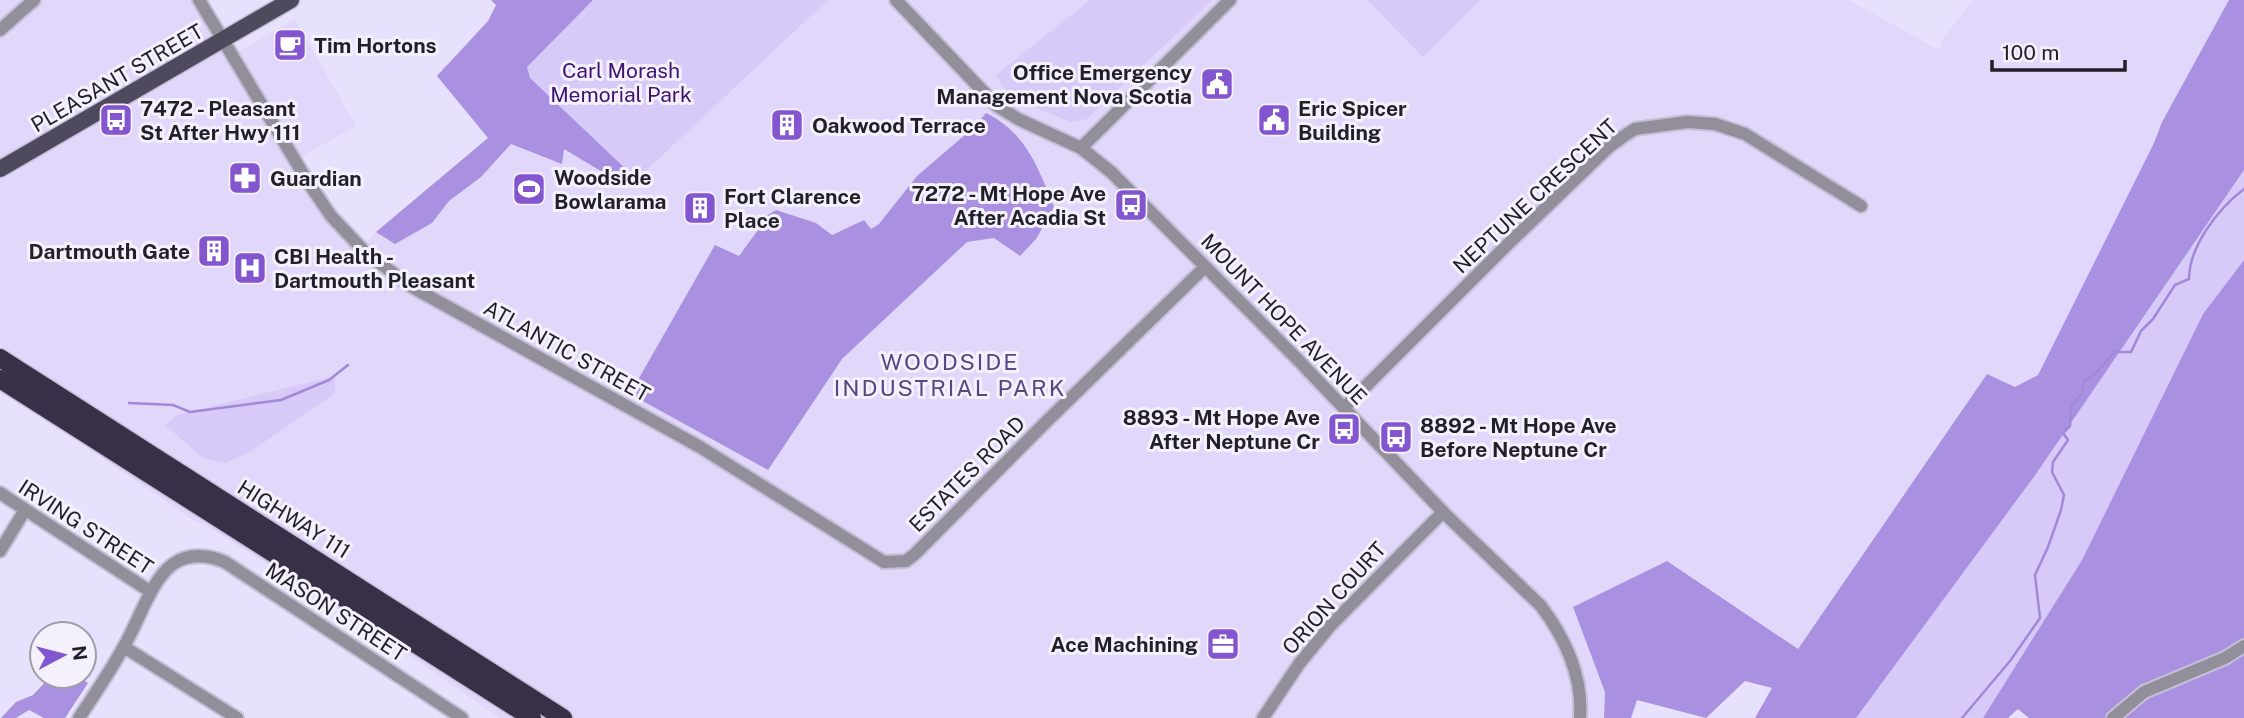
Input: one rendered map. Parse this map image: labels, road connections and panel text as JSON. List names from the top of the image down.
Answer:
{
  "streets": {
    "highway": ["HIGHWAY 111"],
    "main road": ["PLEASANT STREET"],
    "street": [
      "NEPTUNE CRESCENT",
      "MOUNT HOPE AVENUE",
      "ATLANTIC STREET",
      "ESTATES ROAD",
      "IRVING STREET",
      "ORION COURT",
      "MASON STREET"
    ]
  },
  "crossings": [
    ["PLEASANT STREET", "ATLANTIC STREET"],
    ["NEPTUNE CRESCENT", "MOUNT HOPE AVENUE"],
    ["MOUNT HOPE AVENUE", "ESTATES ROAD"],
    ["MOUNT HOPE AVENUE", "ORION COURT"],
    ["ATLANTIC STREET", "ESTATES ROAD"],
    ["IRVING STREET", "MASON STREET"]
  ],
  "districts": ["WOODSIDE INDUSTRIAL PARK"],
  "parks": ["Carl Morash Memorial Park"],
  "places": {
    "cafe": ["Tim Hortons"],
    "public building": ["Office Emergency Management Nova Scotia", "Eric Spicer Building"],
    "bus stop": [
      "7472 - Pleasant St After Hwy 111",
      "7272 - Mt Hope Ave After Acadia St",
      "8893 - Mt Hope Ave After Neptune Cr",
      "8892 - Mt Hope Ave Before Neptune Cr"
    ],
    "building": ["Oakwood Terrace", "Fort Clarence Place", "Dartmouth Gate"],
    "pharmacy": ["Guardian"],
    "sports": ["Woodside Bowlarama"],
    "hospital": ["CBI Health - Dartmouth Pleasant"],
    "office": ["Ace Machining"]
  },
  "scale_bar": "100 m",
  "north": "right"
}
